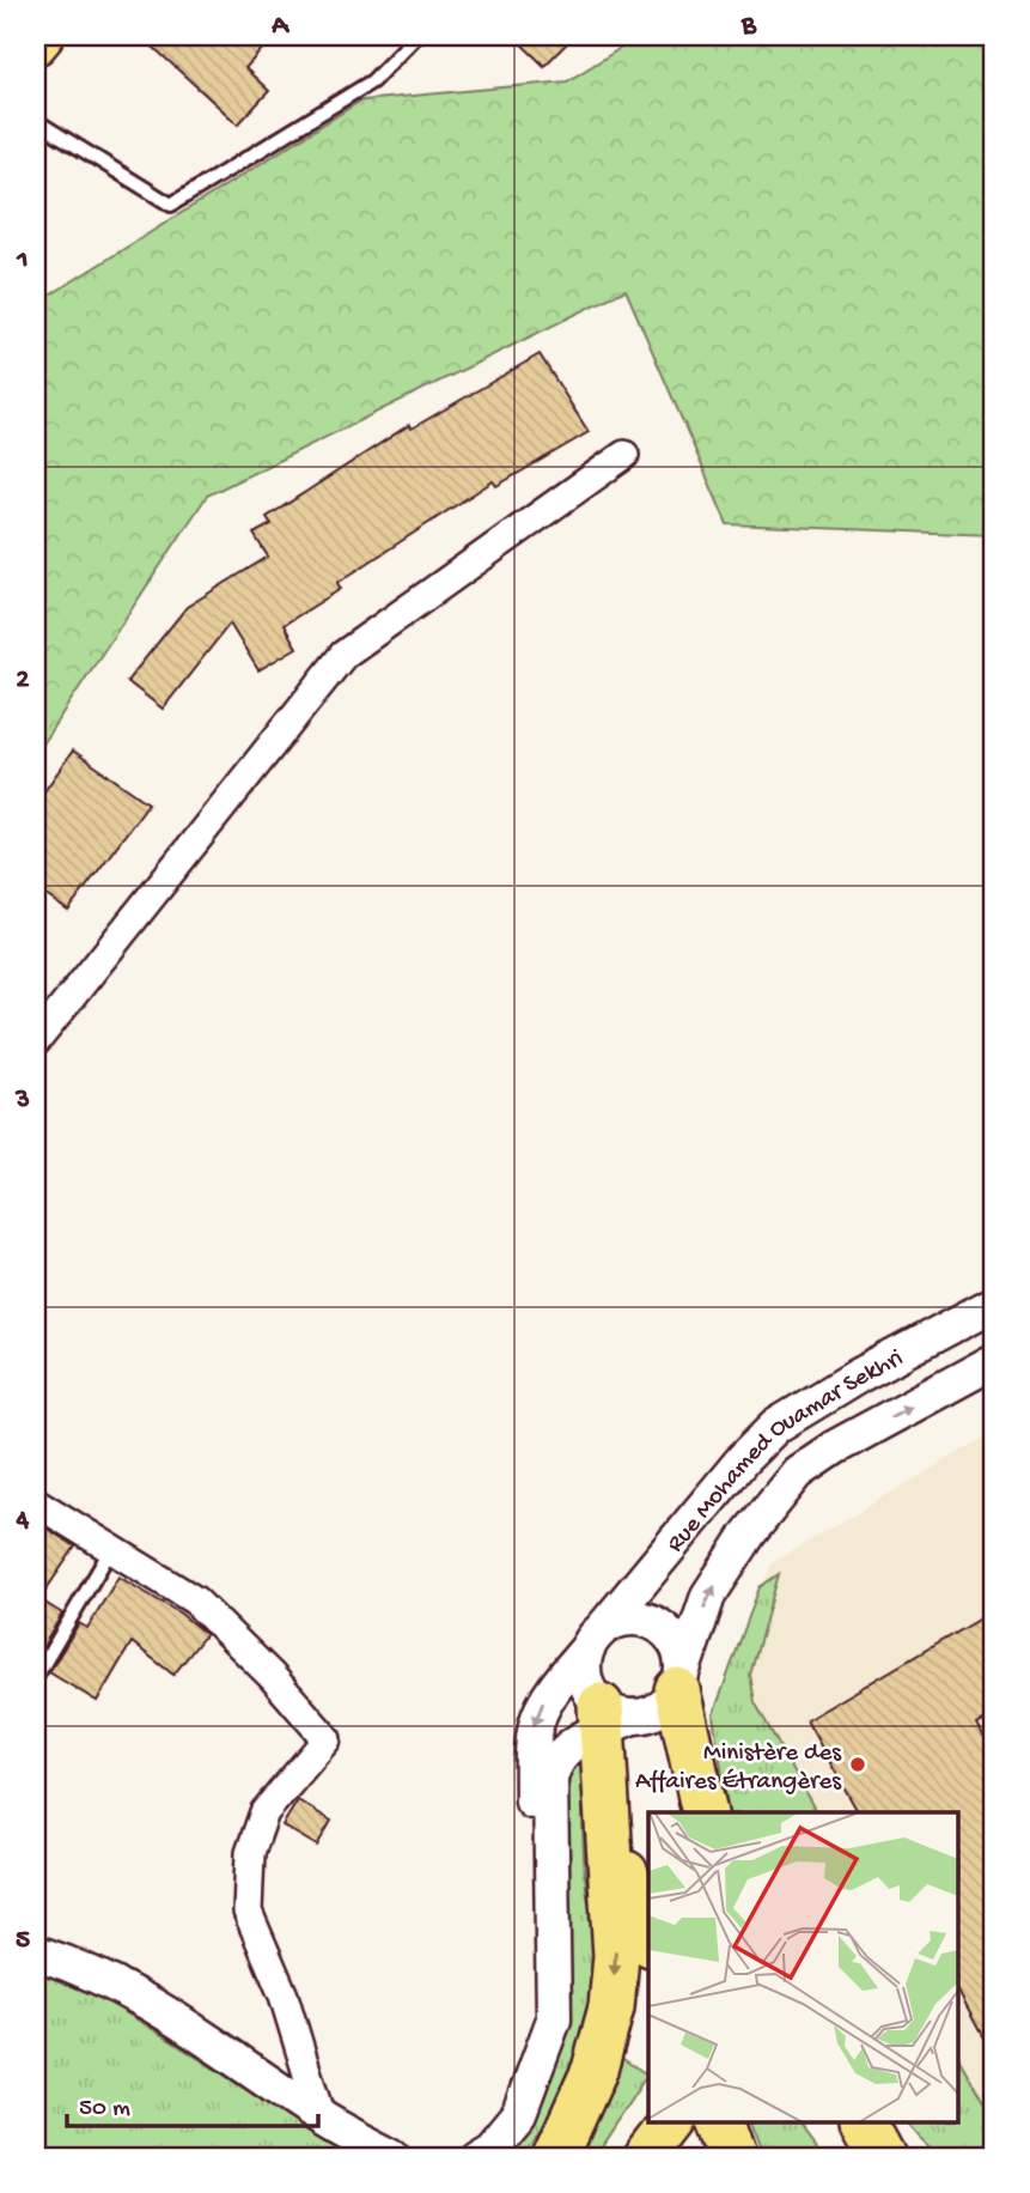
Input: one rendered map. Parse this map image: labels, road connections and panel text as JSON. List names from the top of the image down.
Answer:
{
  "streets": {
    "street": ["Rue Mohamed Ouamar Sekhri"]
  },
  "places": ["Ministère des Affaires Étrangères"],
  "scale_bar": "50 m",
  "grid": {
    "columns": ["A", "B"],
    "rows": [
      "1",
      "2",
      "3",
      "4",
      "5"
    ]
  }
}
